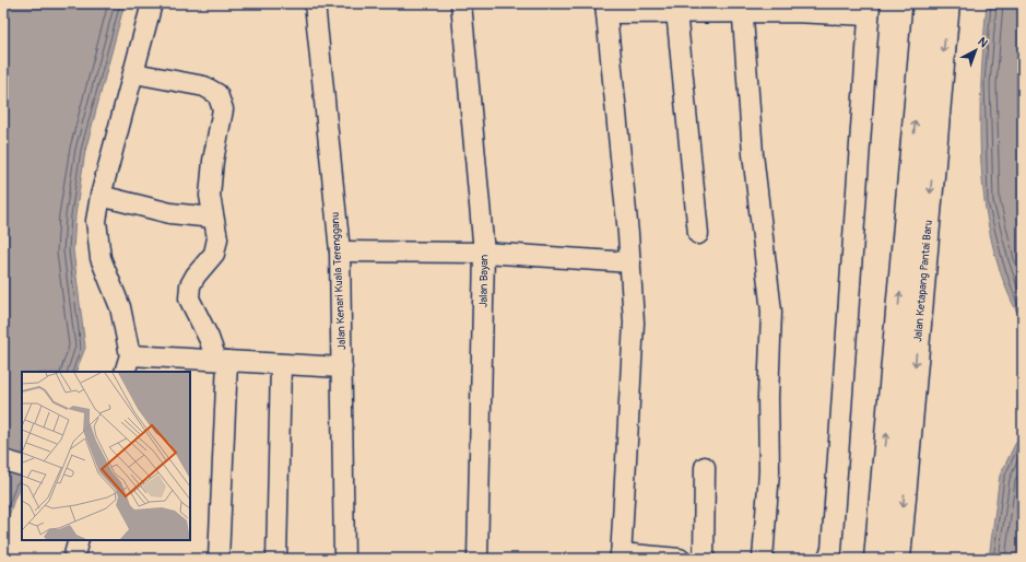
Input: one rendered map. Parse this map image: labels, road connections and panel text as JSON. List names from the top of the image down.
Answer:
{
  "streets": {
    "main road": ["Jalan Ketapang Pantai Baru"],
    "street": ["Jalan Kenari Kuala Terengganu", "Jalan Bayan"]
  },
  "north": "top right"
}
